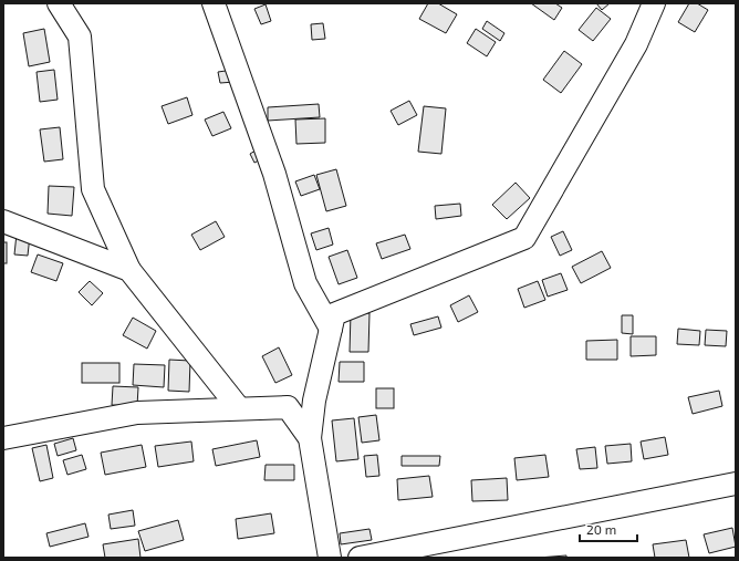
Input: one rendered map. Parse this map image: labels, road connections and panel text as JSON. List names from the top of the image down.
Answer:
{
  "scale_bar": "20 m"
}
